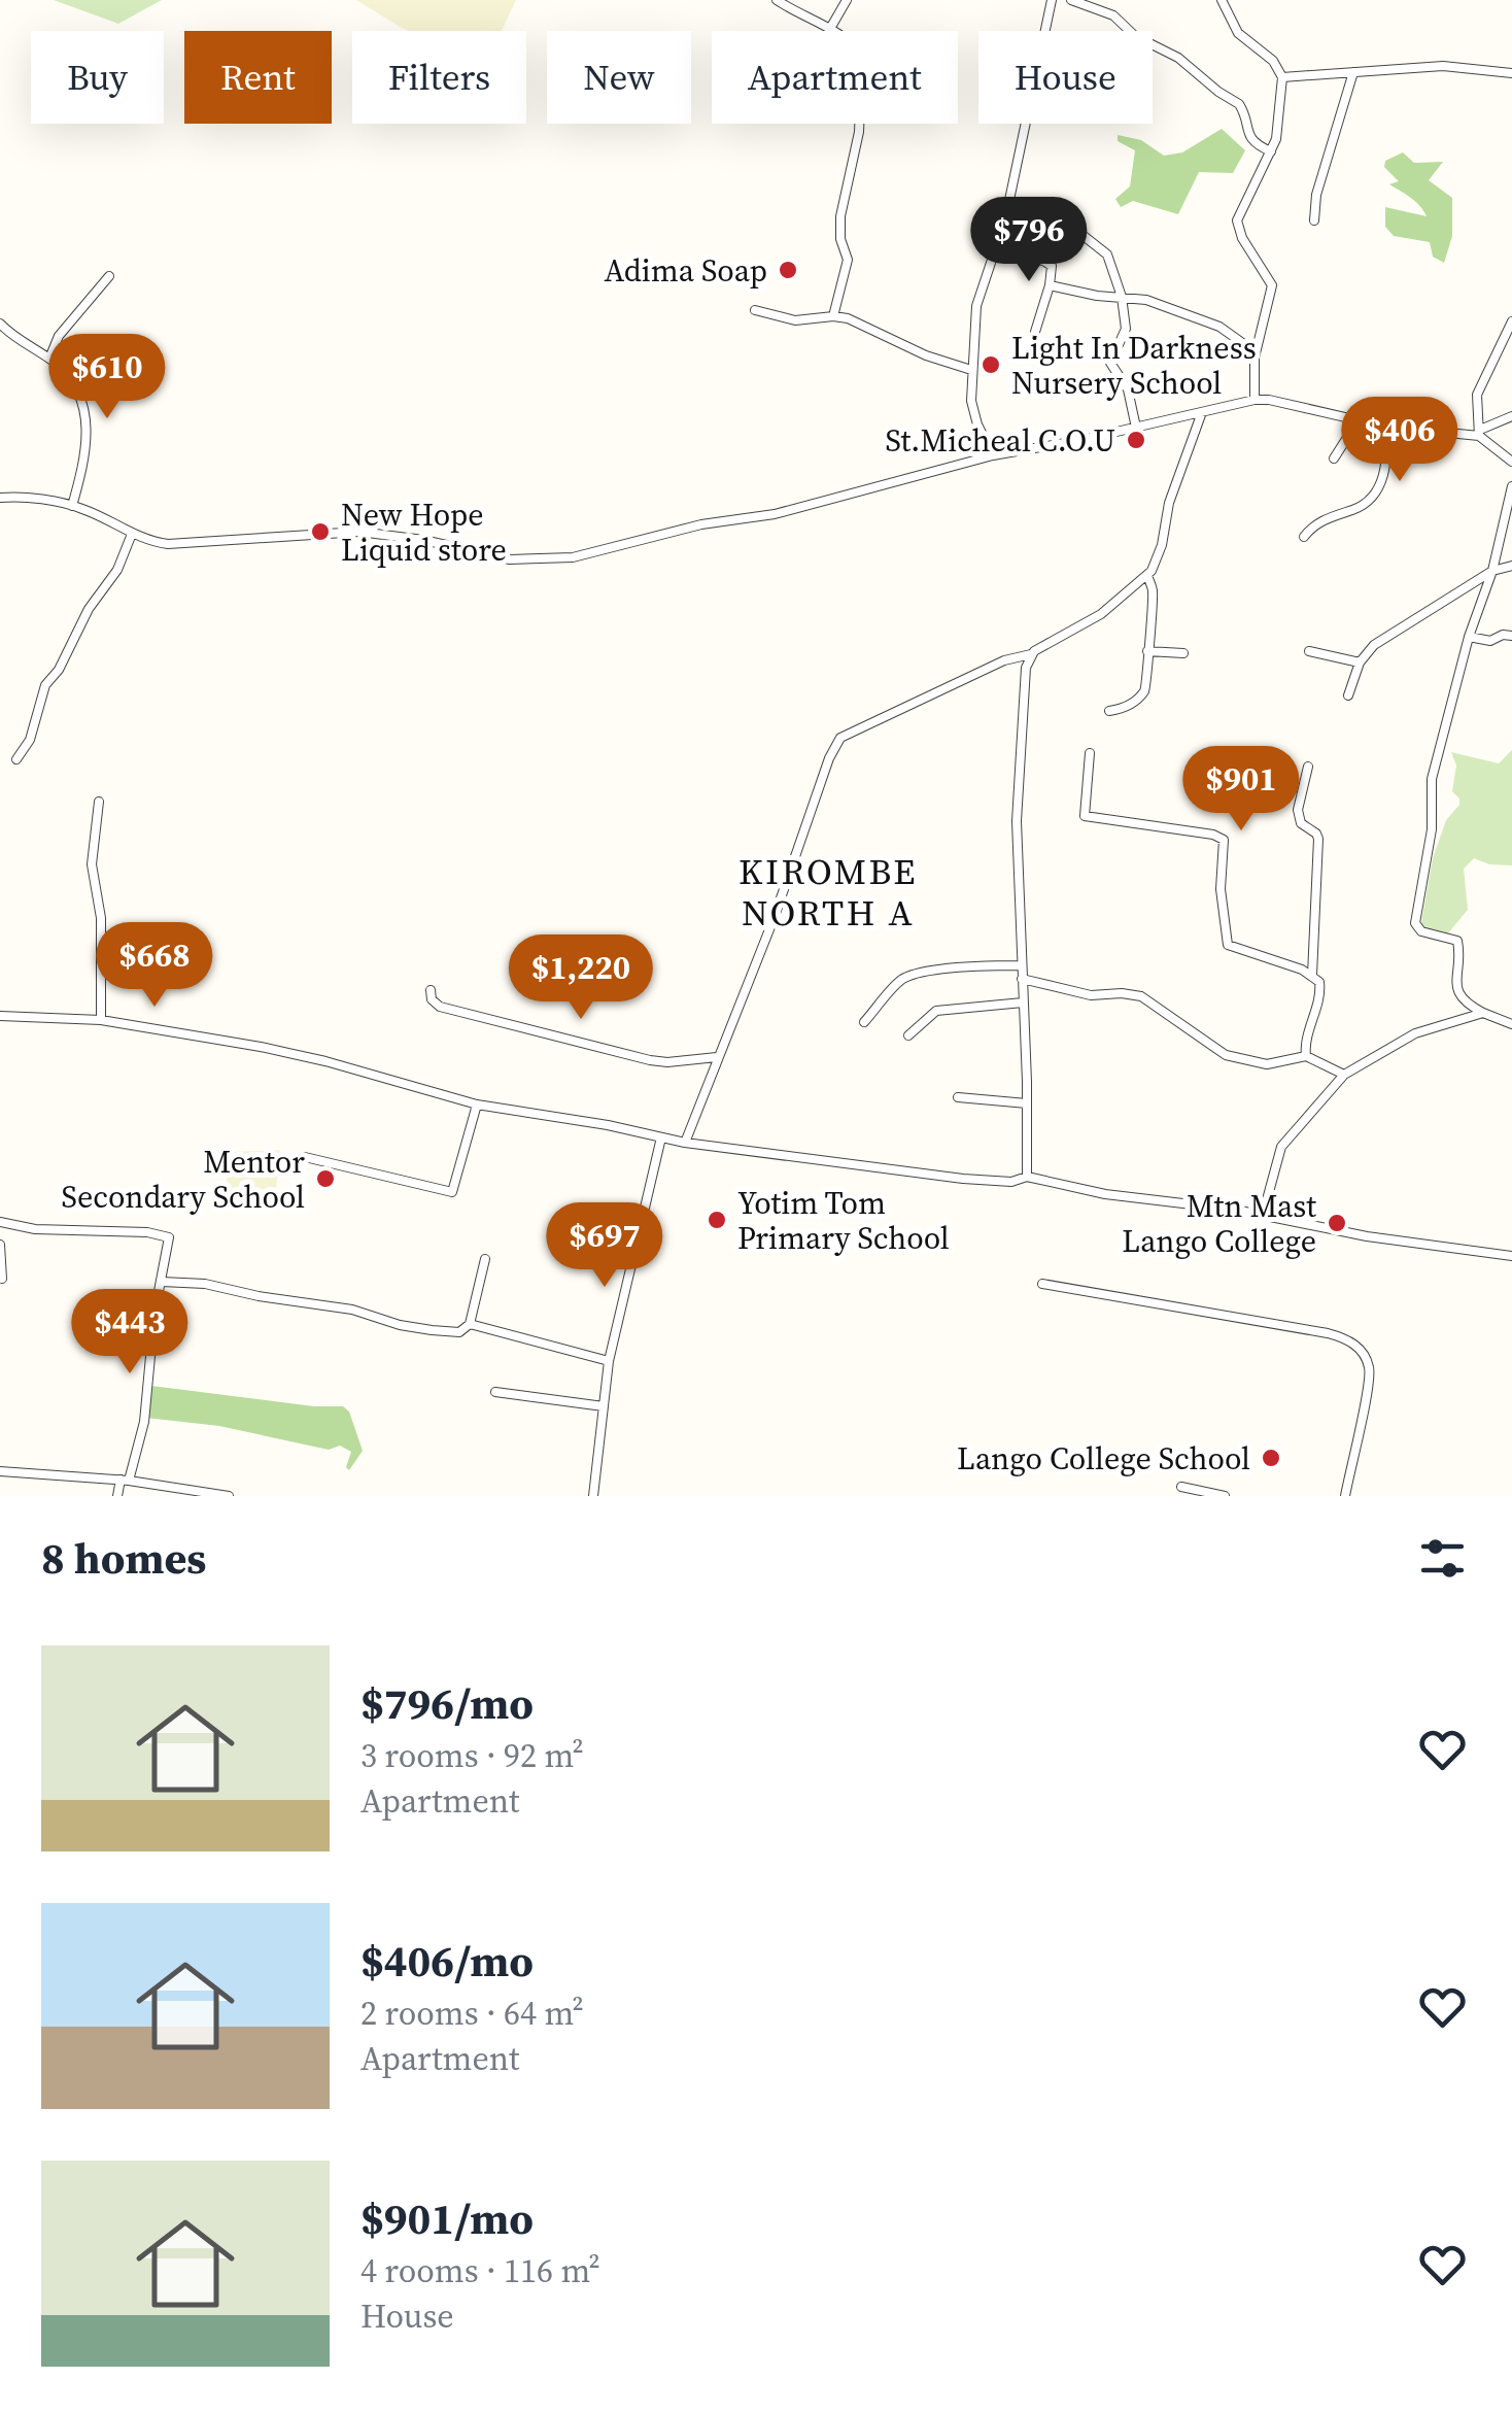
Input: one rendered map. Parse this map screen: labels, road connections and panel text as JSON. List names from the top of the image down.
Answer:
{
  "districts": ["KIROMBE NORTH A"],
  "places": [
    "Adima Soap",
    "Light In Darkness Nursery School",
    "St.Micheal C.O.U",
    "New Hope Liquid store",
    "Mentor Secondary School",
    "Yotim Tom Primary School",
    "Mtn Mast Lango College",
    "Lango College School"
  ],
  "page": {
    "chip": [
      "Buy",
      "Rent",
      "Filters",
      "New",
      "Apartment",
      "House"
    ],
    "price": [
      "$796",
      "$610",
      "$406",
      "$901",
      "$668",
      "$1,220",
      "$697",
      "$443"
    ],
    "heading": "8 homes",
    "list": [
      {
        "name": "$796/mo",
        "note": "3 rooms · 92 m² · Apartment"
      },
      {
        "name": "$406/mo",
        "note": "2 rooms · 64 m² · Apartment"
      },
      {
        "name": "$901/mo",
        "note": "4 rooms · 116 m² · House"
      }
    ]
  }
}
